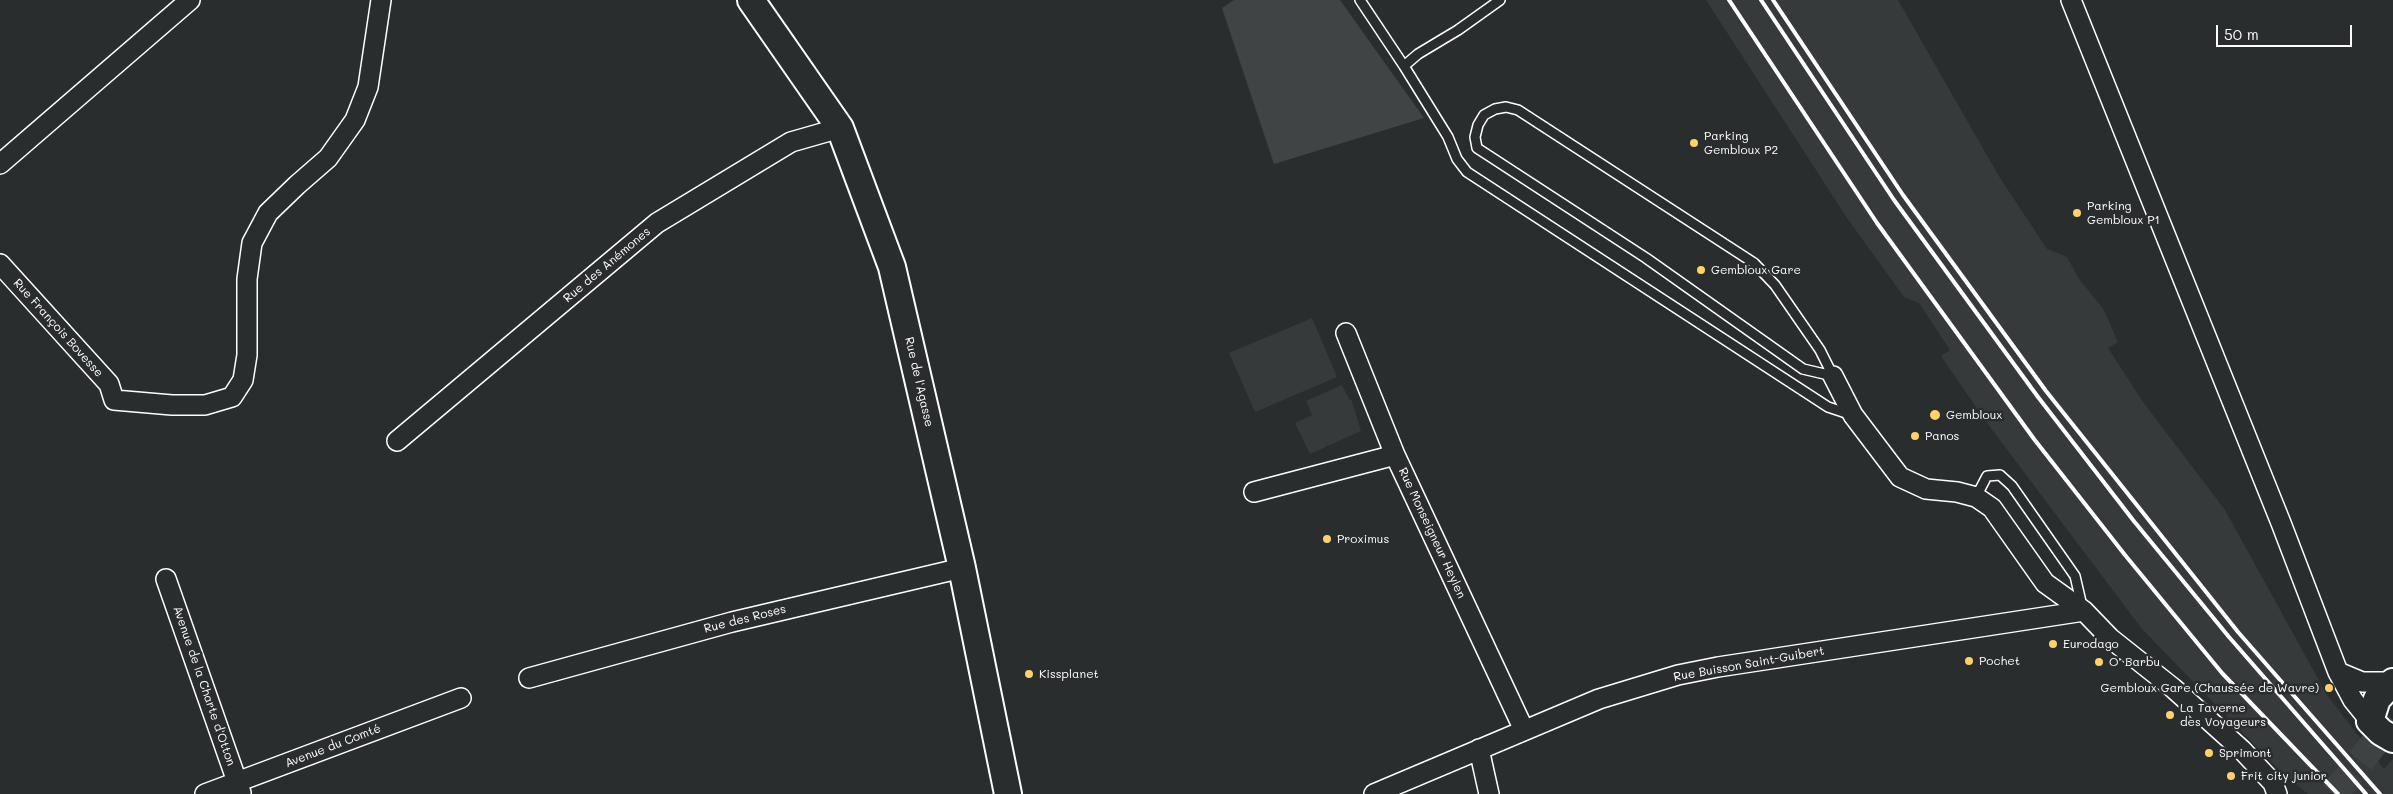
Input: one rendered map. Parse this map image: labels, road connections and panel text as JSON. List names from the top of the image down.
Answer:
{
  "streets": {
    "street": [
      "Rue des Anémones",
      "Rue François Bovesse",
      "Rue de l'Agasse",
      "Rue Monseigneur Heylen",
      "Rue des Roses",
      "Rue Buisson Saint-Guibert",
      "Avenue de la Charte d'Otton",
      "Avenue du Comté"
    ]
  },
  "crossings": [
    ["Rue des Anémones", "Rue de l'Agasse"],
    ["Rue de l'Agasse", "Rue des Roses"],
    ["Rue Monseigneur Heylen", "Rue Buisson Saint-Guibert"],
    ["Avenue de la Charte d'Otton", "Avenue du Comté"]
  ],
  "places": [
    "Parking Gembloux P2",
    "Parking Gembloux P1",
    "Gembloux Gare",
    "Gembloux",
    "Panos",
    "Proximus",
    "Eurodago",
    "Pochet",
    "O' Barbu",
    "Kissplanet",
    "Gembloux Gare (Chaussée de Wavre)",
    "La Taverne des Voyageurs",
    "Sprimont",
    "Frit city junior"
  ],
  "scale_bar": "50 m"
}
